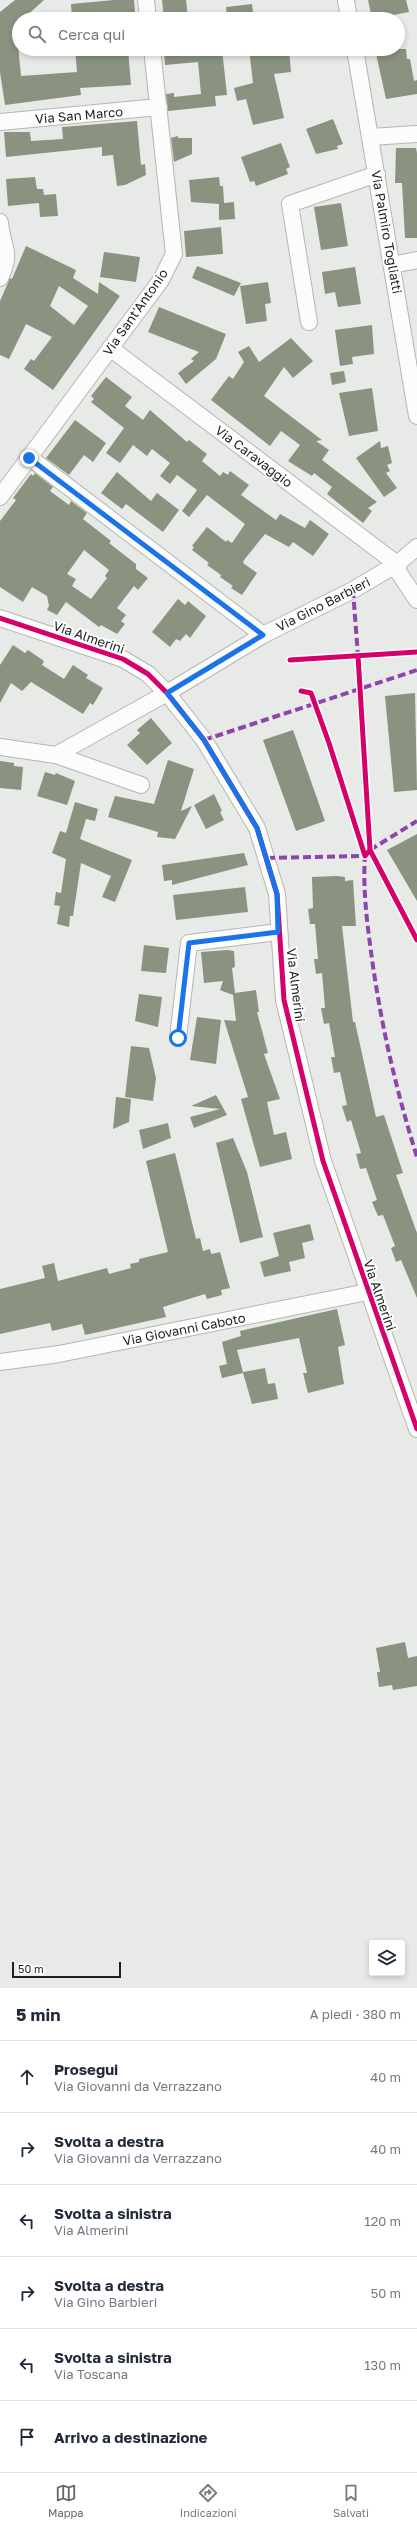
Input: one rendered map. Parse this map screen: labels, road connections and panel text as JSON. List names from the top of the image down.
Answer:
{
  "streets": {
    "street": [
      "Via San Marco",
      "Via Palmiro Togliatti",
      "Via Sant'Antonio",
      "Via Caravaggio",
      "Via Gino Barbieri",
      "Via Almerini",
      "Via Giovanni Caboto"
    ]
  },
  "crossings": [
    ["Via San Marco", "Via Sant'Antonio"],
    ["Via Sant'Antonio", "Via Caravaggio"],
    ["Via Caravaggio", "Via Gino Barbieri"],
    ["Via Gino Barbieri", "Via Almerini"],
    ["Via Almerini", "Via Giovanni Caboto"]
  ],
  "scale_bar": "50 m",
  "page": {
    "search": "Cerca qui",
    "scale": "50 m",
    "heading": ["5 min", "A piedi · 380 m"],
    "list": [
      ["Prosegui", "Via Giovanni da Verrazzano", "40 m"],
      ["Svolta a destra", "Via Giovanni da Verrazzano", "40 m"],
      ["Svolta a sinistra", "Via Almerini", "120 m"],
      ["Svolta a destra", "Via Gino Barbieri", "50 m"],
      ["Svolta a sinistra", "Via Toscana", "130 m"],
      "Arrivo a destinazione"
    ],
    "nav": ["Mappa", "Indicazioni", "Salvati"]
  }
}
